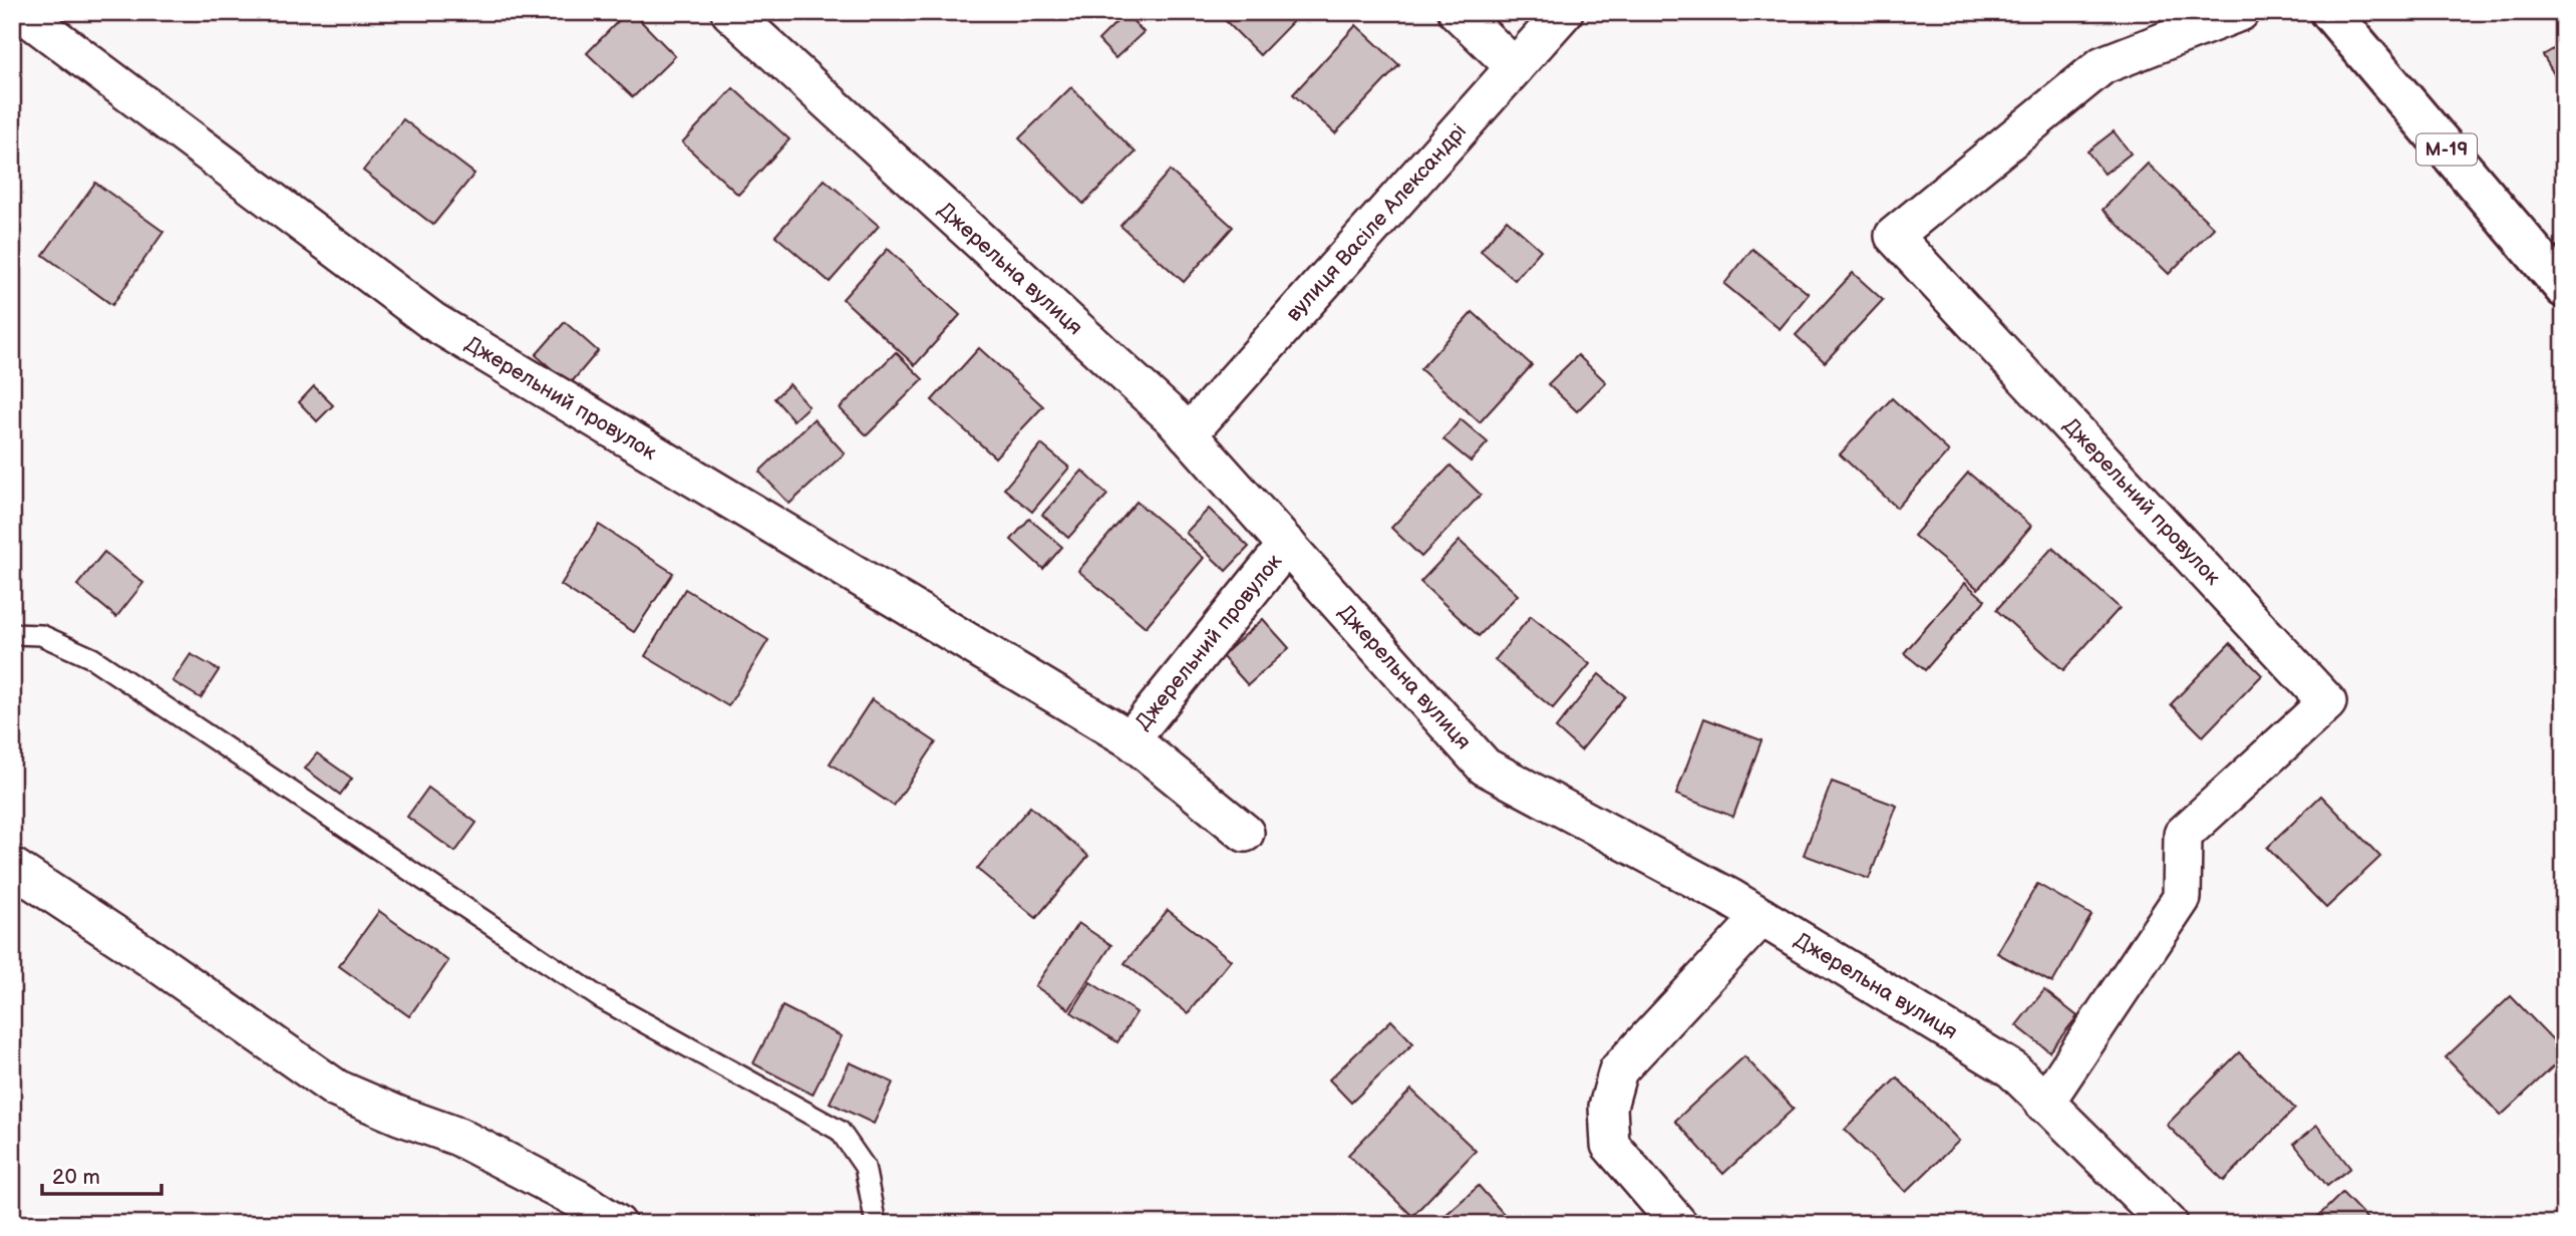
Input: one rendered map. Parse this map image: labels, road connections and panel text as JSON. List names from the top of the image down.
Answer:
{
  "streets": {
    "highway": ["М-19"],
    "street": ["вулиця Васіле Александрі", "Джерельна вулиця", "Джерельний провулок"]
  },
  "crossings": [
    ["вулиця Васіле Александрі", "Джерельна вулиця"],
    ["Джерельна вулиця", "Джерельний провулок"]
  ],
  "scale_bar": "20 m"
}
